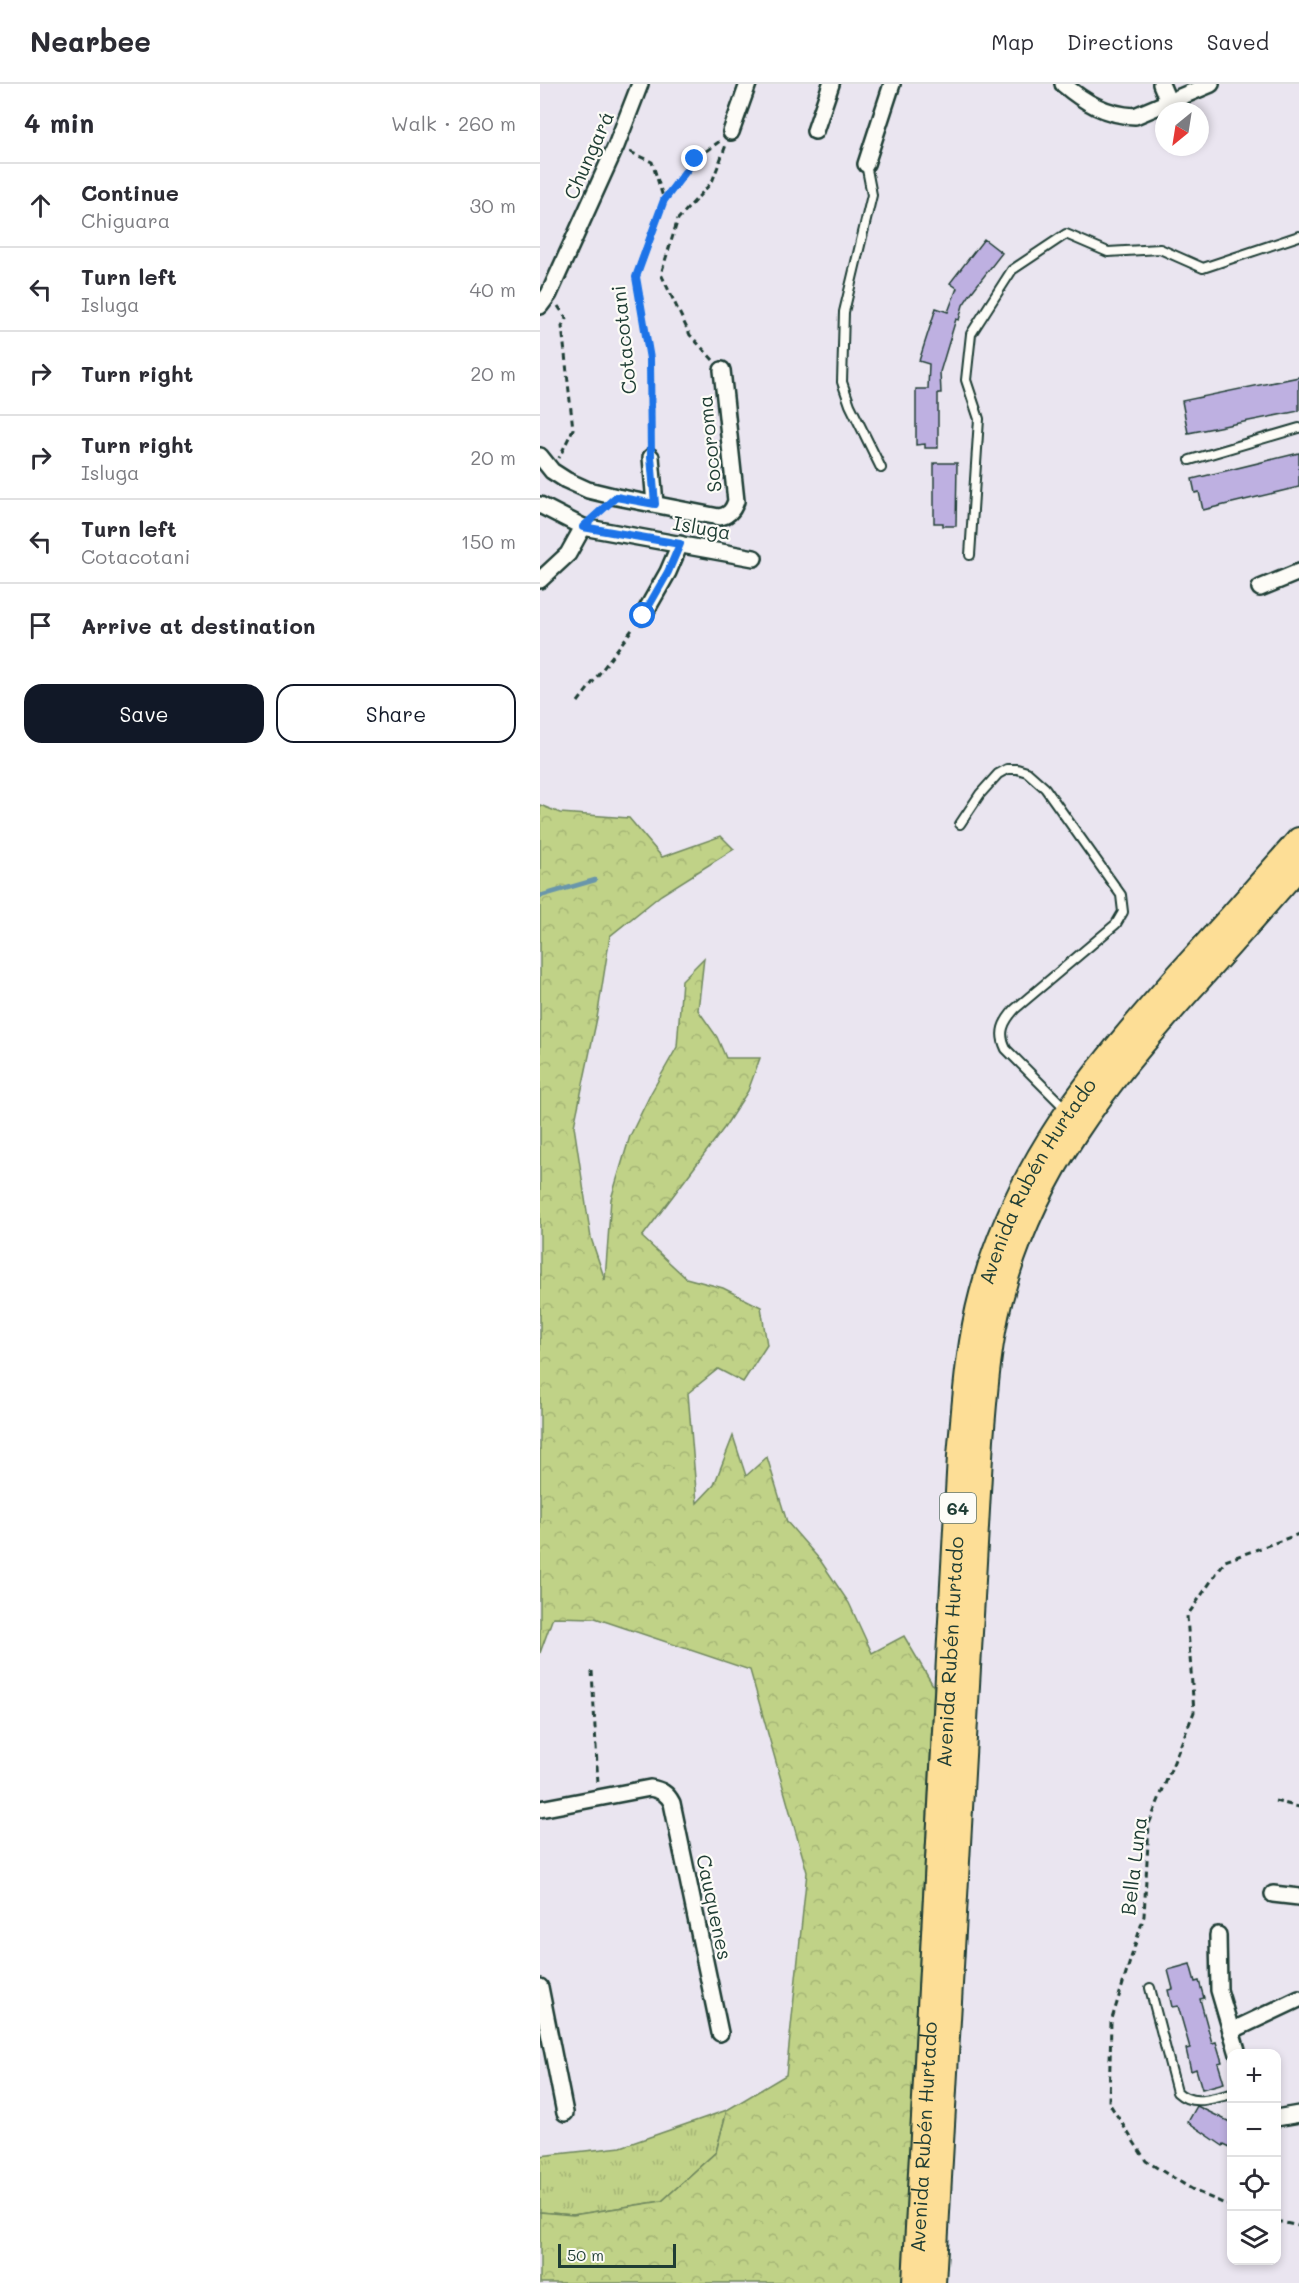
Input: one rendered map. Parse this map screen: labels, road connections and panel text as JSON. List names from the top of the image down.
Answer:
{
  "streets": {
    "highway": ["Avenida Rubén Hurtado", "64"],
    "street": [
      "Chungará",
      "Socoroma",
      "Isluga",
      "Cauquenes"
    ],
    "path": ["Cotacotani", "Bella Luna"]
  },
  "crossings": [
    ["Socoroma", "Isluga"]
  ],
  "scale_bar": "50 m",
  "north": "bottom left",
  "page": {
    "header": "Nearbee",
    "nav": ["Map", "Directions", "Saved"],
    "heading": ["4 min", "Walk · 260 m"],
    "list": [
      ["Continue", "Chiguara", "30 m"],
      ["Turn left", "Isluga", "40 m"],
      ["Turn right", "20 m"],
      ["Turn right", "Isluga", "20 m"],
      ["Turn left", "Cotacotani", "150 m"],
      "Arrive at destination"
    ],
    "buttons": ["Save", "Share"],
    "map_buttons": ["+", "−"],
    "scale": "50 m"
  }
}
